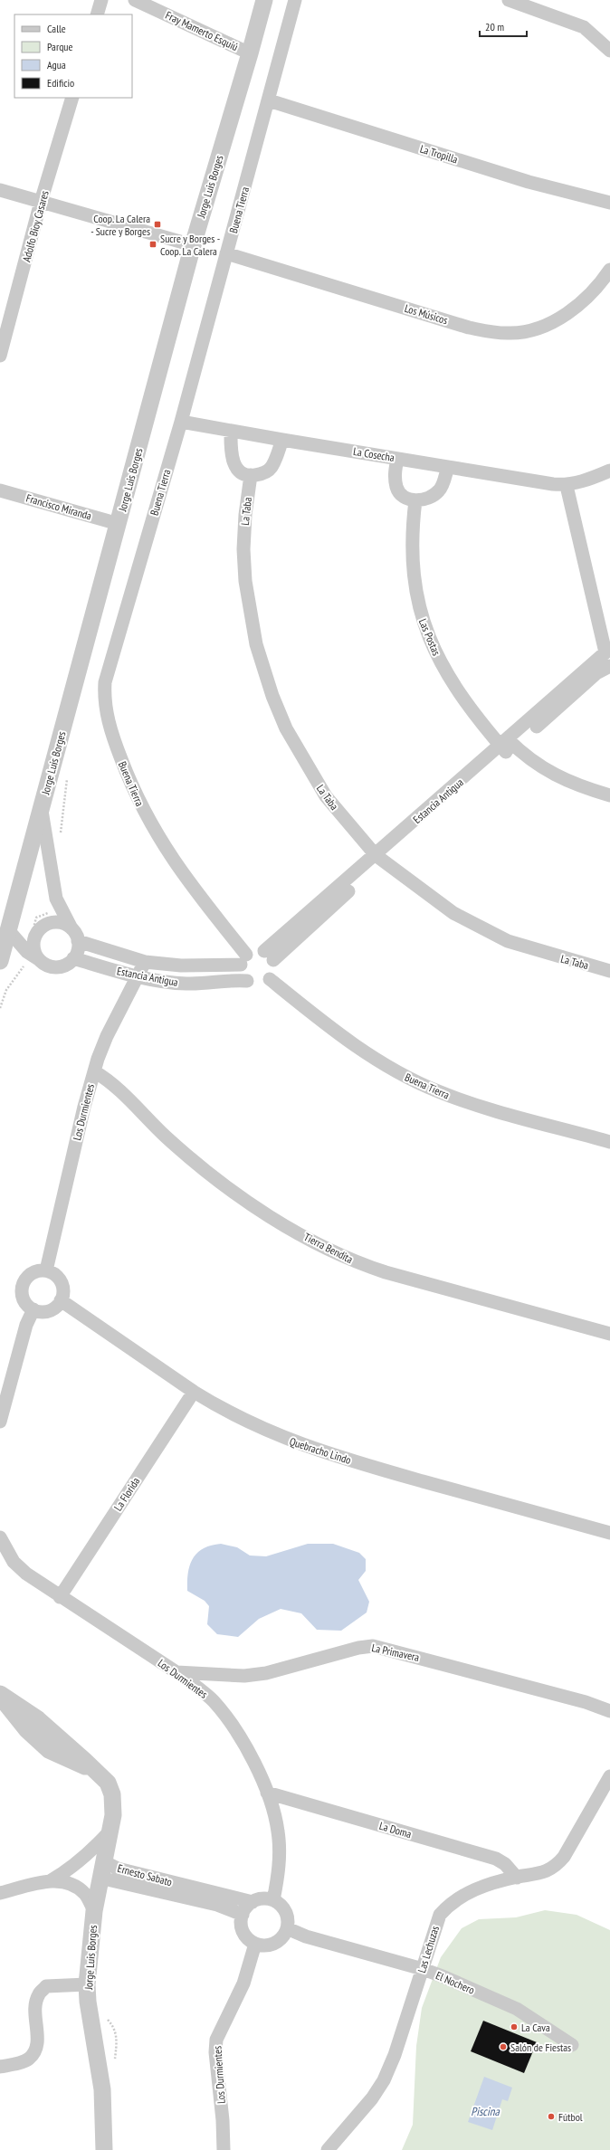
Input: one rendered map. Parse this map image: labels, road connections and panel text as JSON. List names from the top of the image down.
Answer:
{
  "streets": {
    "street": [
      "Fray Mamerto Esquiú",
      "La Tropilla",
      "Jorge Luis Borges",
      "Buena Tierra",
      "Adolfo Bioy Casares",
      "Los Músicos",
      "La Cosecha",
      "Francisco Miranda",
      "La Taba",
      "Las Postas",
      "Estancia Antigua",
      "Los Durmientes",
      "Tierra Bendita",
      "Quebracho Lindo",
      "La Florida",
      "La Primavera",
      "La Doma",
      "Ernesto Sabato",
      "Las Lechuzas",
      "El Nochero"
    ]
  },
  "crossings": [
    ["Fray Mamerto Esquiú", "Jorge Luis Borges"],
    ["La Tropilla", "Buena Tierra"],
    ["Jorge Luis Borges", "Francisco Miranda"],
    ["Jorge Luis Borges", "Ernesto Sabato"],
    ["Buena Tierra", "Los Músicos"],
    ["Buena Tierra", "La Cosecha"],
    ["Buena Tierra", "Estancia Antigua"],
    ["La Taba", "Estancia Antigua"],
    ["Las Postas", "Estancia Antigua"],
    ["Estancia Antigua", "Los Durmientes"],
    ["Los Durmientes", "Tierra Bendita"],
    ["Los Durmientes", "Quebracho Lindo"],
    ["Los Durmientes", "La Florida"],
    ["Los Durmientes", "La Primavera"],
    ["Los Durmientes", "La Doma"],
    ["Los Durmientes", "El Nochero"],
    ["Quebracho Lindo", "La Florida"],
    ["La Doma", "Las Lechuzas"],
    ["Las Lechuzas", "El Nochero"]
  ],
  "water": ["Piscina"],
  "places": {
    "transit": ["Coop. La Calera - Sucre y Borges", "Sucre y Borges - Coop. La Calera"],
    "other": ["La Cava", "Salón de Fiestas", "Fútbol"]
  },
  "legend": [
    "Calle",
    "Parque",
    "Agua",
    "Edificio"
  ],
  "scale_bar": "20 m"
}
